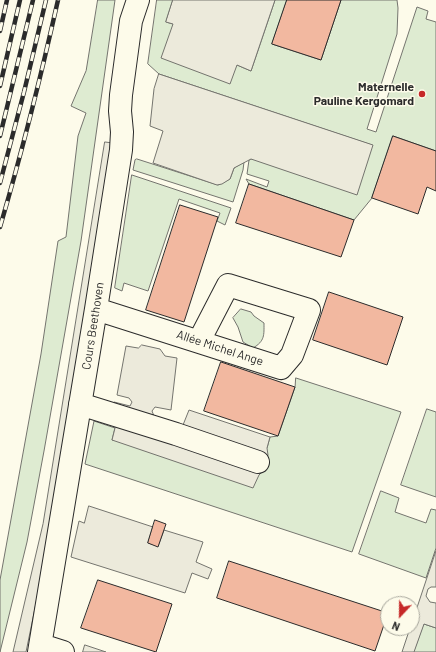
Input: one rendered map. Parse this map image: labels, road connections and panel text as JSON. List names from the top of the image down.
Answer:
{
  "streets": {
    "street": ["Cours Beethoven", "Allée Michel Ange"]
  },
  "crossings": [
    ["Cours Beethoven", "Allée Michel Ange"]
  ],
  "places": ["Maternelle Pauline Kergomard"],
  "north": "bottom"
}
